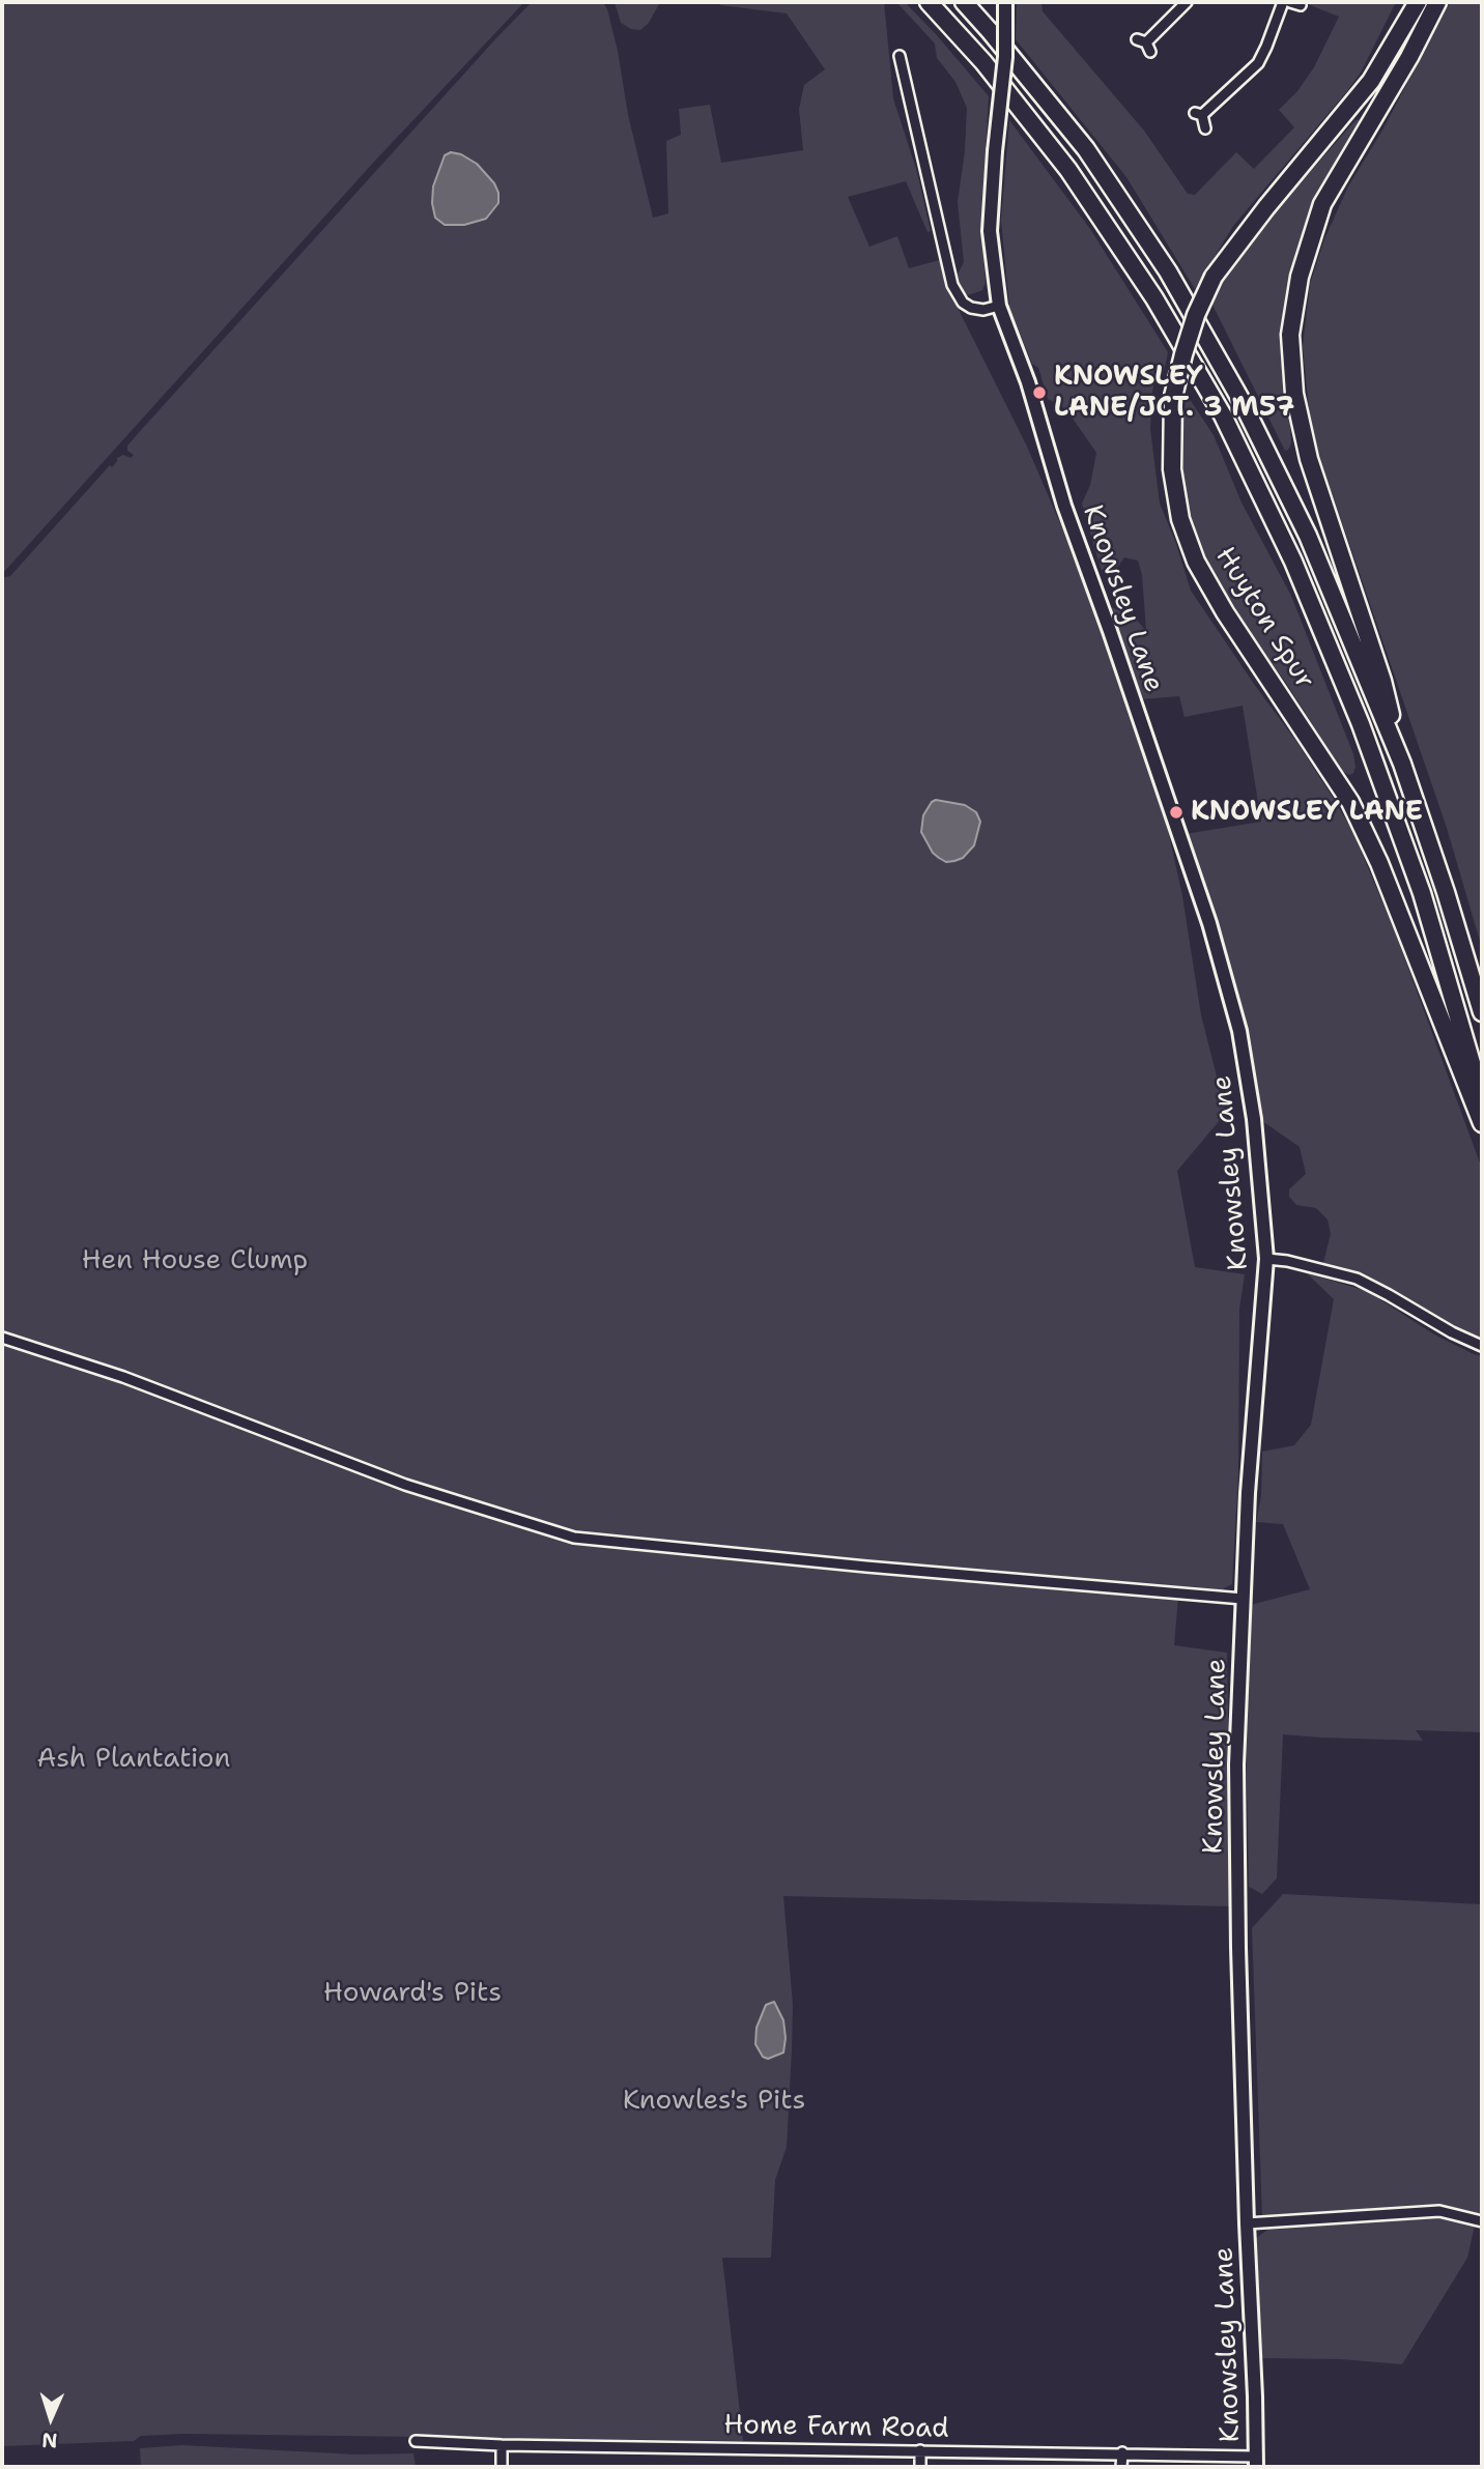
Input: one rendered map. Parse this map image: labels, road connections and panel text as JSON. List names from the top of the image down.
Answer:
{
  "streets": {
    "highway": ["Huyton Spur"],
    "main road": ["Knowsley Lane"],
    "street": ["Home Farm Road"]
  },
  "crossings": [
    ["Knowsley Lane", "Home Farm Road"]
  ],
  "parks": [
    "Hen House Clump",
    "Ash Plantation",
    "Howard's Pits",
    "Knowles's Pits"
  ],
  "places": ["KNOWSLEY LANE/JCT. 3 M57", "KNOWSLEY LANE"],
  "north": "bottom"
}
